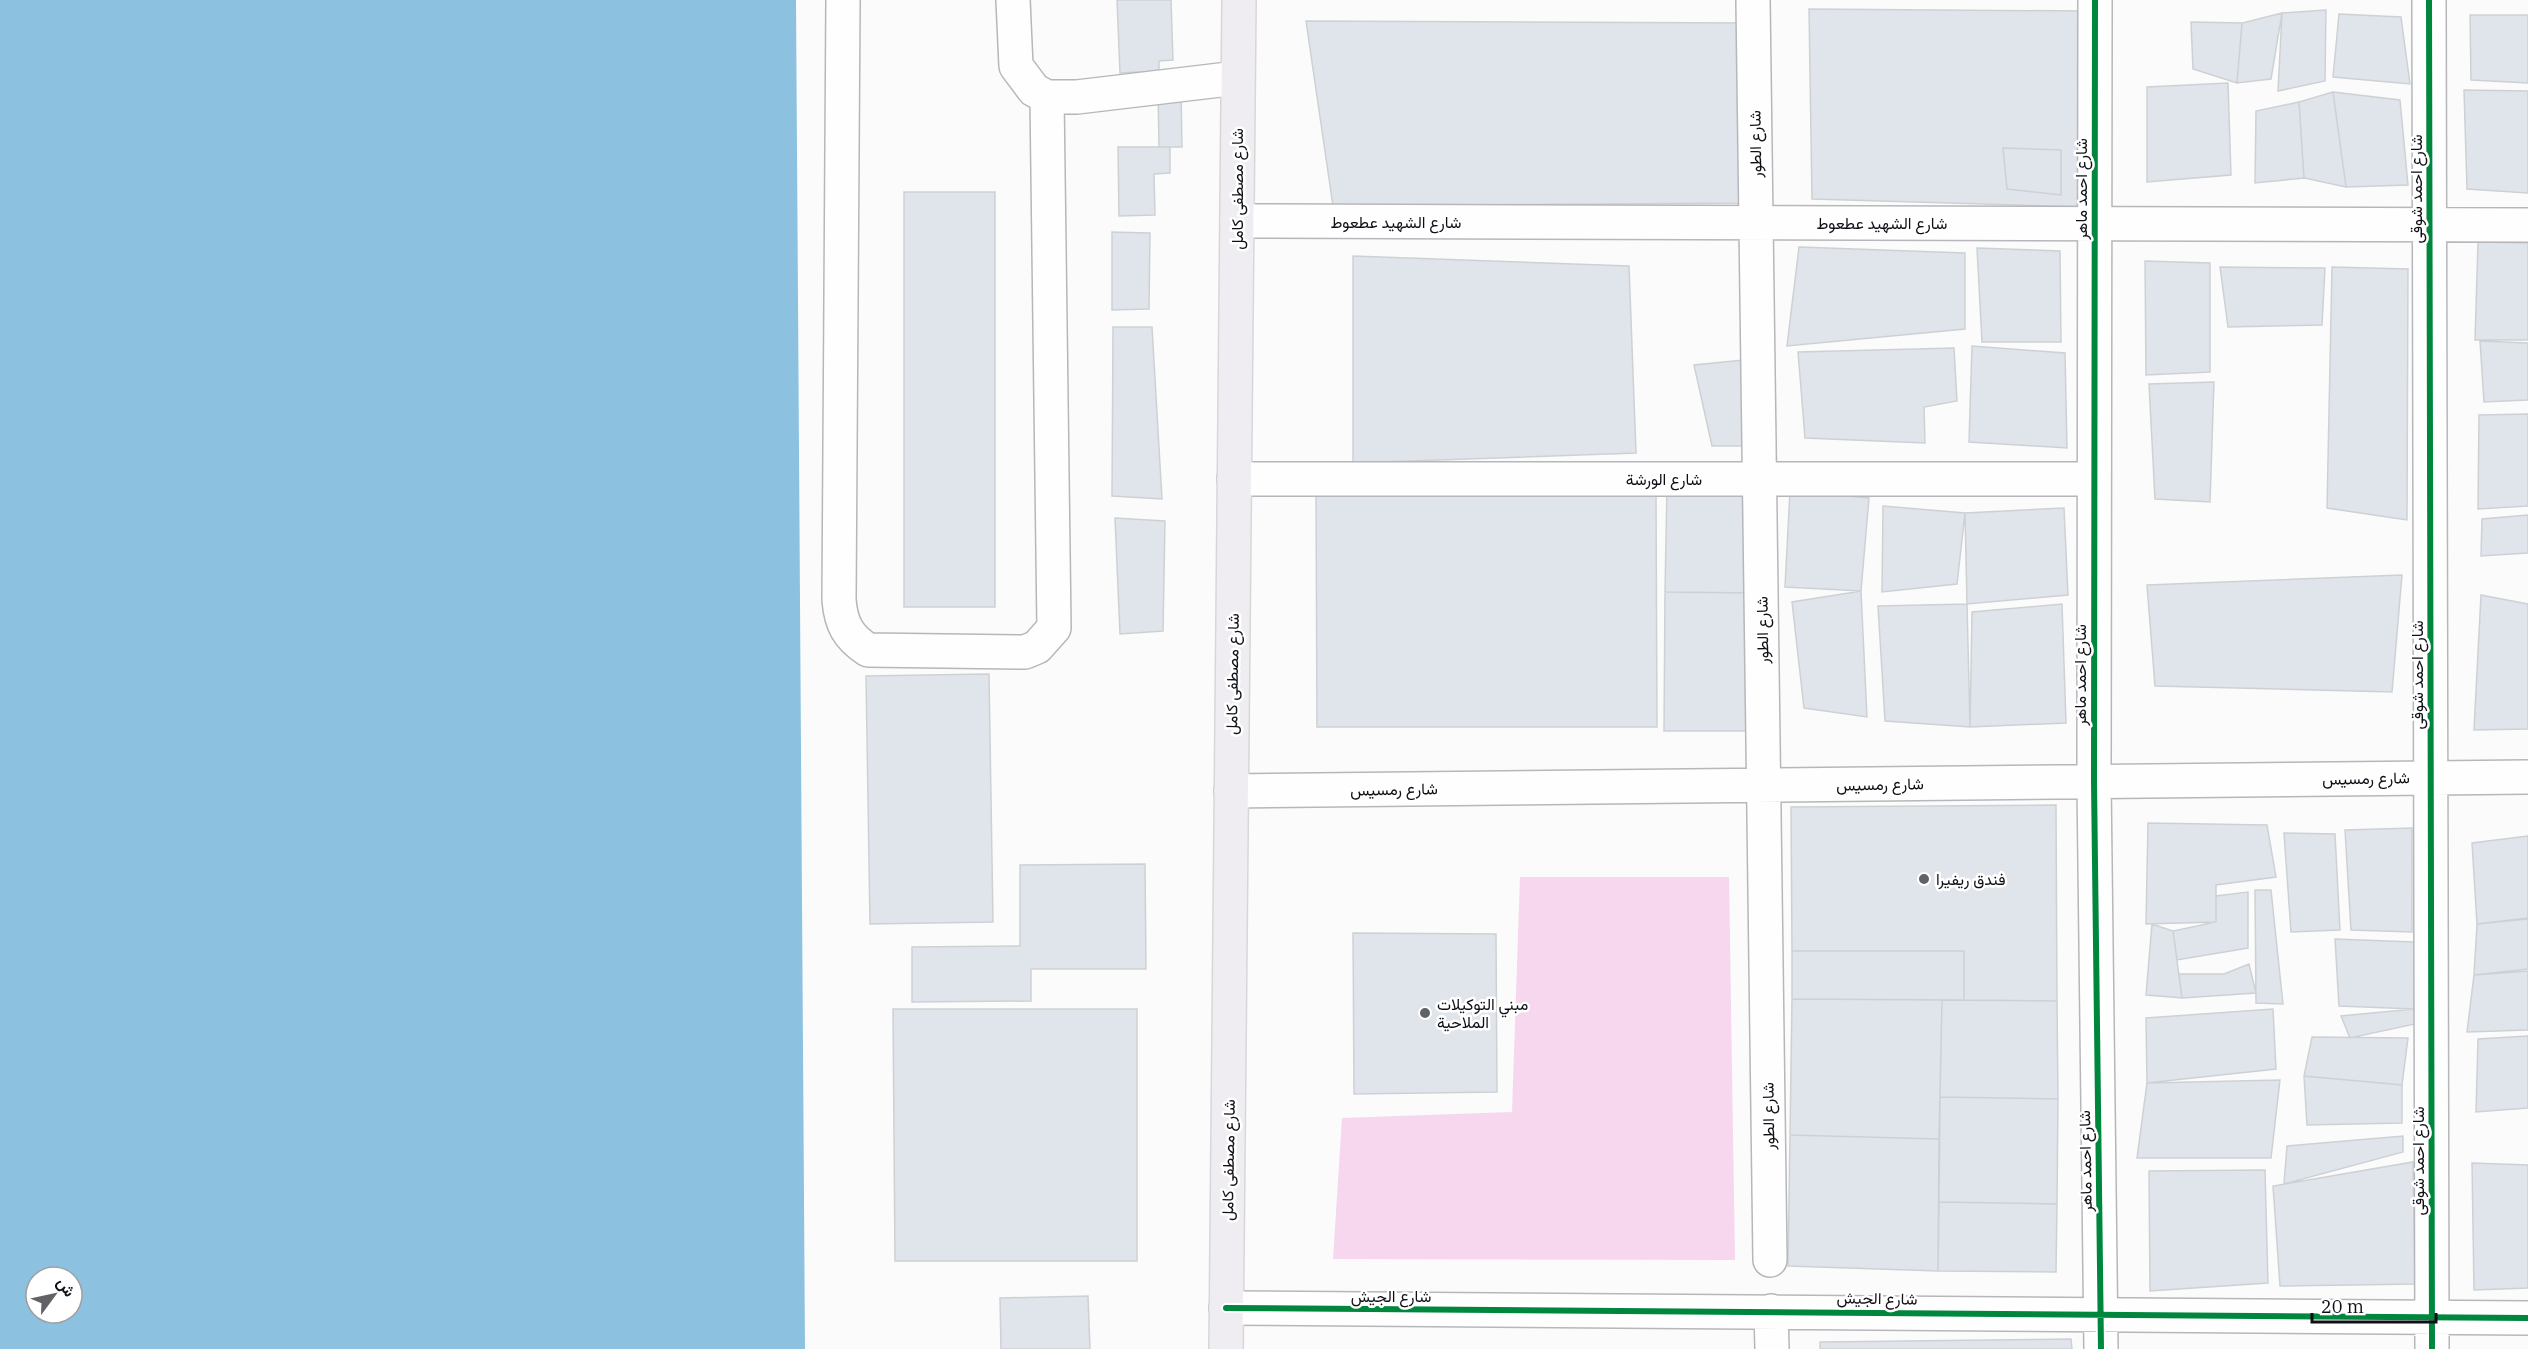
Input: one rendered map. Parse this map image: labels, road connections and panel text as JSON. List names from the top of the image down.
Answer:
{
  "streets": {
    "main road": ["شارع مصطفى كامل"],
    "street": [
      "شارع الطور",
      "شارع احمد ماهر",
      "شارع احمد شوقى",
      "شارع الشهيد عطعوط",
      "شارع الورشة",
      "شارع رمسيس",
      "شارع الجيش"
    ]
  },
  "crossings": [
    ["شارع الطور", "شارع الشهيد عطعوط"],
    ["شارع الطور", "شارع الورشة"],
    ["شارع الطور", "شارع رمسيس"],
    ["شارع مصطفى كامل", "شارع الشهيد عطعوط"],
    ["شارع مصطفى كامل", "شارع الورشة"],
    ["شارع مصطفى كامل", "شارع رمسيس"],
    ["شارع مصطفى كامل", "شارع الجيش"],
    ["شارع احمد ماهر", "شارع الشهيد عطعوط"],
    ["شارع احمد ماهر", "شارع الورشة"],
    ["شارع احمد ماهر", "شارع رمسيس"],
    ["شارع احمد ماهر", "شارع الجيش"],
    ["شارع احمد شوقى", "شارع الشهيد عطعوط"],
    ["شارع احمد شوقى", "شارع رمسيس"],
    ["شارع احمد شوقى", "شارع الجيش"]
  ],
  "places": ["فندق ريفيرا", "مبني التوكيلات الملاحية"],
  "scale_bar": "20 m",
  "north": "top right"
}
